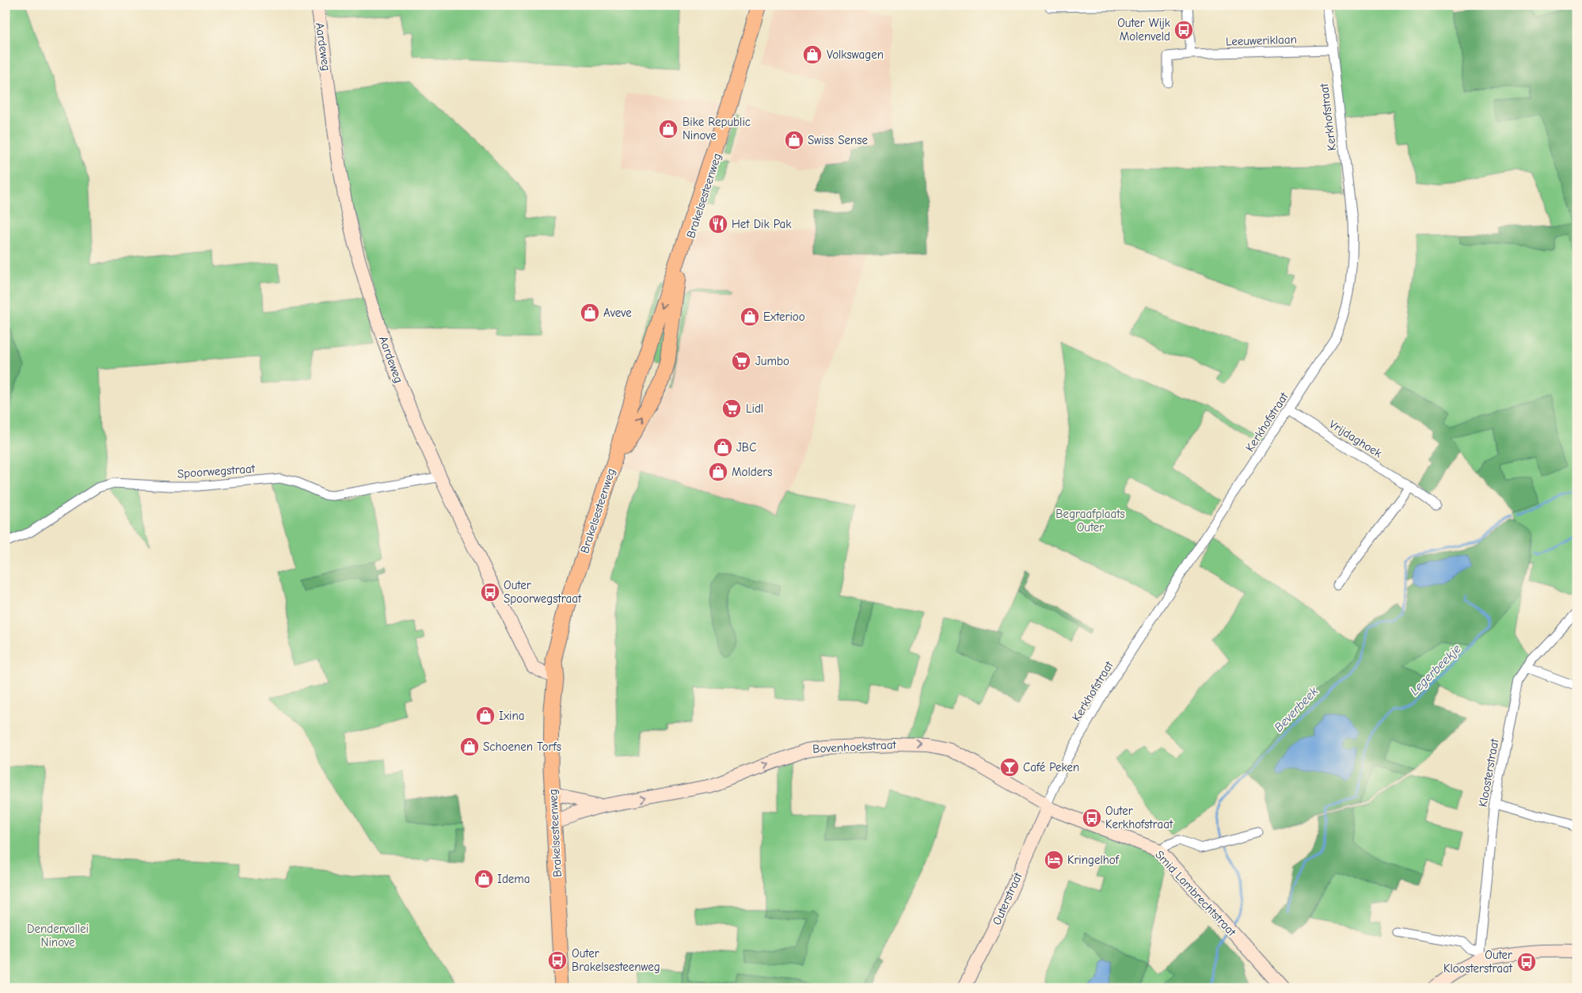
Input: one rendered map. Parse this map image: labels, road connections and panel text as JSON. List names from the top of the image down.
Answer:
{
  "streets": {
    "main road": ["Brakelsesteenweg"],
    "street": [
      "Leeuweriklaan",
      "Aardeweg",
      "Kerkhofstraat",
      "Vrijdaghoek",
      "Spoorwegstraat",
      "Bovenhoekstraat",
      "Kloosterstraat",
      "Smid Lambrechtstraat",
      "Outerstraat"
    ]
  },
  "crossings": [
    ["Leeuweriklaan", "Kerkhofstraat"],
    ["Aardeweg", "Brakelsesteenweg"],
    ["Aardeweg", "Spoorwegstraat"],
    ["Kerkhofstraat", "Vrijdaghoek"],
    ["Kerkhofstraat", "Bovenhoekstraat"],
    ["Kerkhofstraat", "Smid Lambrechtstraat"],
    ["Kerkhofstraat", "Outerstraat"],
    ["Brakelsesteenweg", "Bovenhoekstraat"],
    ["Bovenhoekstraat", "Smid Lambrechtstraat"],
    ["Bovenhoekstraat", "Outerstraat"],
    ["Smid Lambrechtstraat", "Outerstraat"]
  ],
  "one_way": ["Bovenhoekstraat"],
  "water": ["Legerbeekje", "Beverbeek"],
  "parks": ["Begraafplaats Outer", "Dendervallei Ninove"],
  "places": {
    "bus stop": [
      "Outer Wijk Molenveld",
      "Outer Spoorwegstraat",
      "Outer Kerkhofstraat",
      "Outer Brakelsesteenweg",
      "Outer Kloosterstraat"
    ],
    "shop": [
      "Volkswagen",
      "Bike Republic Ninove",
      "Swiss Sense",
      "Aveve",
      "Exterioo",
      "JBC",
      "Molders",
      "Ixina",
      "Schoenen Torfs",
      "Idema"
    ],
    "restaurant": ["Het Dik Pak"],
    "supermarket": ["Jumbo", "Lidl"],
    "bar": ["Café Peken"],
    "hotel": ["Kringelhof"]
  }
}
